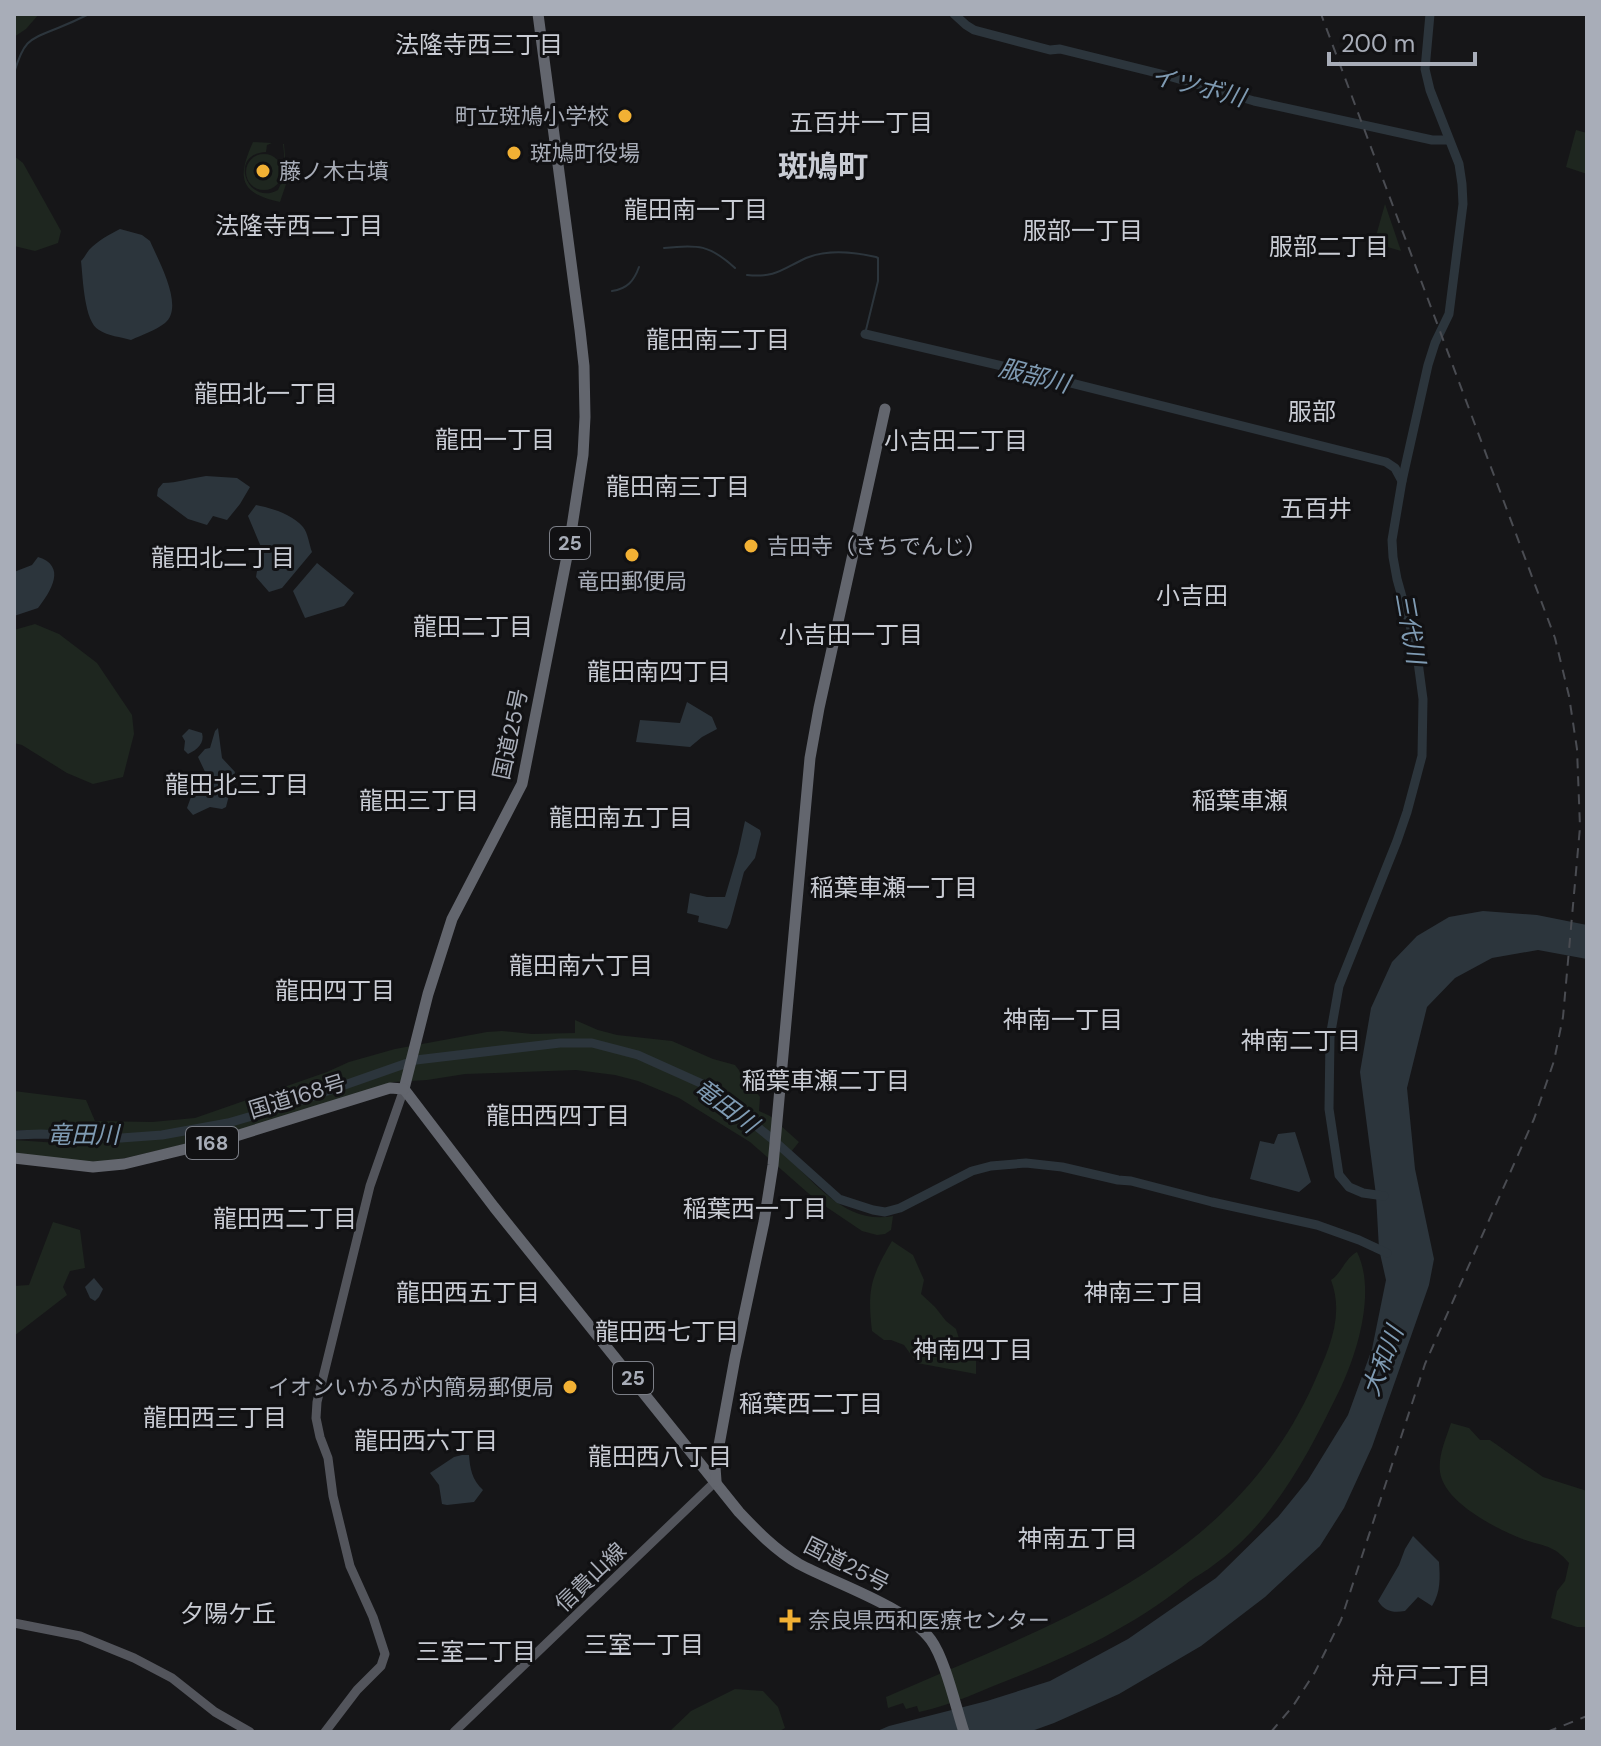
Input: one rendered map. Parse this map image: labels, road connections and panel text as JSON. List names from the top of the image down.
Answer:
{
  "streets": {
    "highway": [
      "25",
      "国道25号",
      "国道168号",
      "168"
    ],
    "main road": ["信貴山線"]
  },
  "crossings": [
    ["国道25号", "国道168号"],
    ["国道25号", "信貴山線"]
  ],
  "districts": [
    "法隆寺西三丁目",
    "五百井一丁目",
    "斑鳩町",
    "龍田南一丁目",
    "法隆寺西二丁目",
    "服部一丁目",
    "服部二丁目",
    "龍田南二丁目",
    "龍田北一丁目",
    "服部",
    "龍田一丁目",
    "小吉田二丁目",
    "龍田南三丁目",
    "五百井",
    "龍田北二丁目",
    "小吉田",
    "龍田二丁目",
    "小吉田一丁目",
    "龍田南四丁目",
    "龍田北三丁目",
    "龍田三丁目",
    "稲葉車瀬",
    "龍田南五丁目",
    "稲葉車瀬一丁目",
    "龍田南六丁目",
    "龍田四丁目",
    "神南一丁目",
    "神南二丁目",
    "稲葉車瀬二丁目",
    "龍田西四丁目",
    "稲葉西一丁目",
    "龍田西二丁目",
    "龍田西五丁目",
    "神南三丁目",
    "龍田西七丁目",
    "神南四丁目",
    "稲葉西二丁目",
    "龍田西三丁目",
    "龍田西六丁目",
    "龍田西八丁目",
    "神南五丁目",
    "夕陽ケ丘",
    "三室一丁目",
    "三室二丁目",
    "舟戸二丁目"
  ],
  "water": [
    "イツボ川",
    "服部川",
    "三代川",
    "竜田川",
    "大和川"
  ],
  "places": {
    "other": [
      "町立斑鳩小学校",
      "斑鳩町役場",
      "藤ノ木古墳",
      "吉田寺（きちでんじ）",
      "竜田郵便局",
      "イオンいかるが内簡易郵便局"
    ],
    "health": ["奈良県西和医療センター"]
  },
  "scale_bar": "200 m"
}
